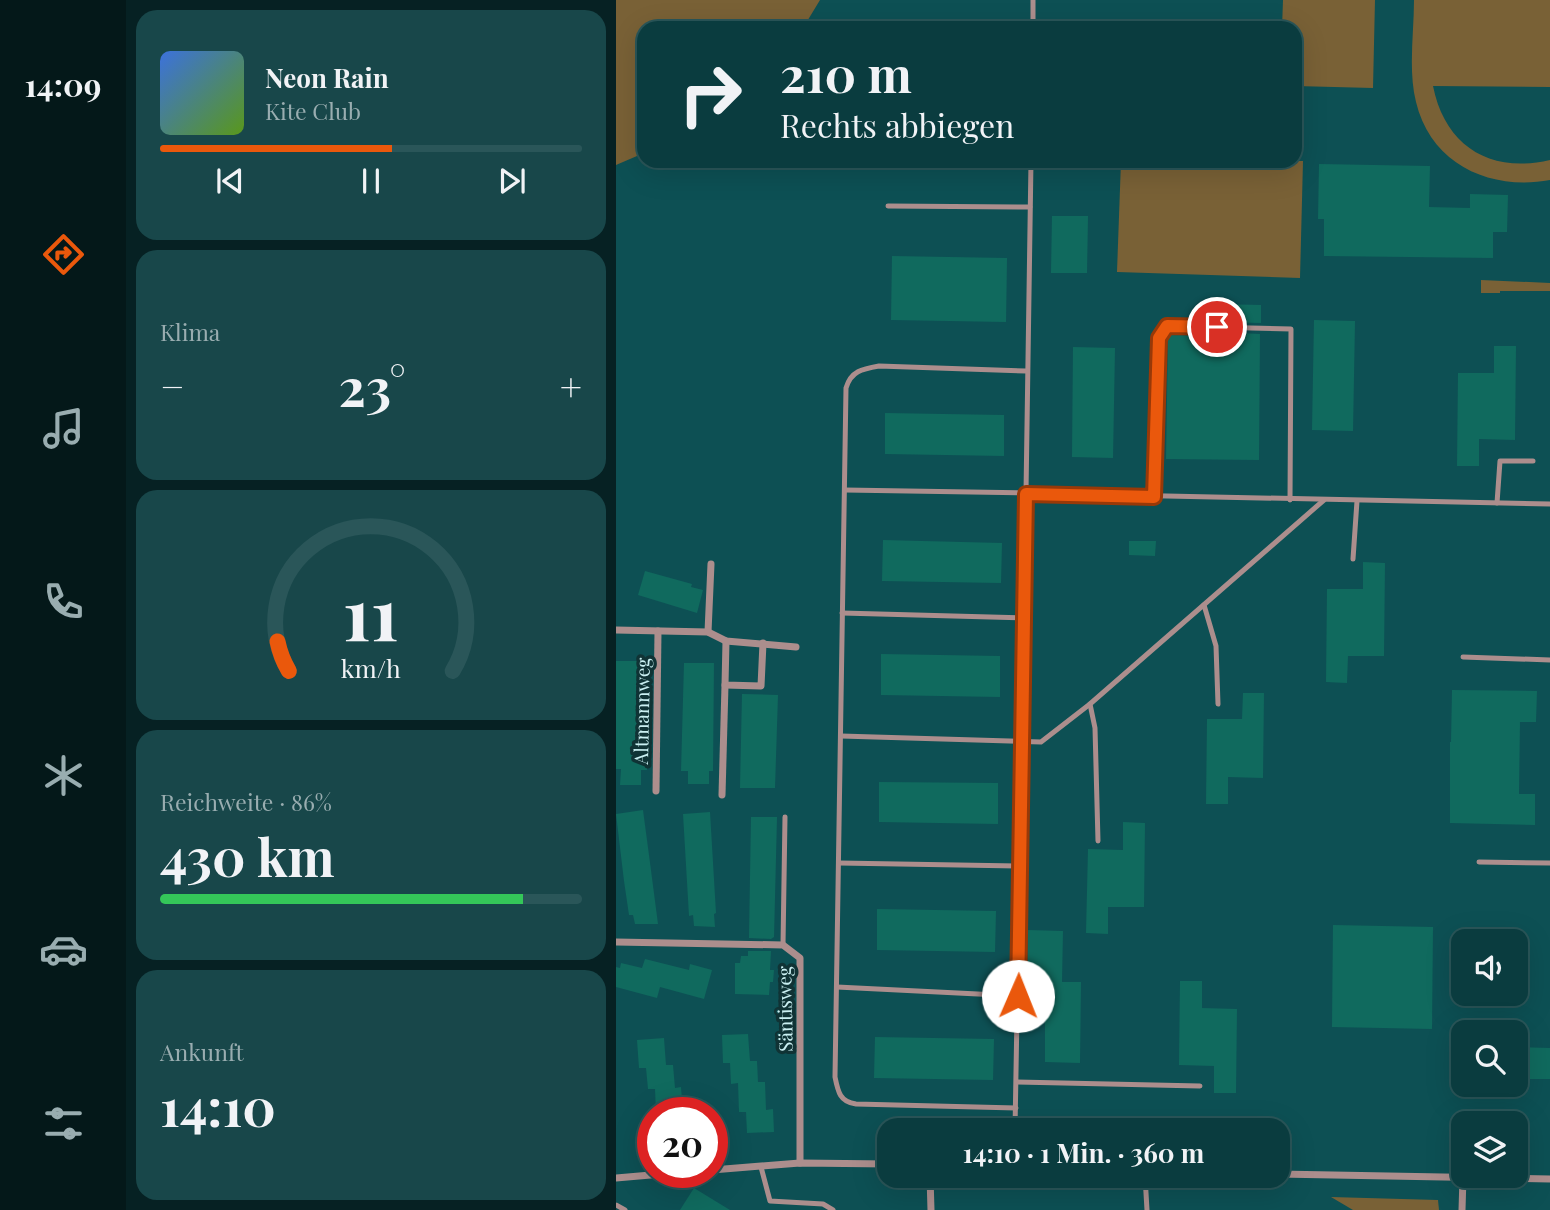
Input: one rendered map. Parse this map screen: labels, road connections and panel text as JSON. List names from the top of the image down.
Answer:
{
  "streets": {
    "street": ["Altmannweg", "Säntisweg"]
  },
  "page": {
    "tabs": "14:09",
    "turn": ["210 m", "Rechts abbiegen"],
    "song": ["Neon Rain", "Kite Club"],
    "tile": [
      "Klima",
      ["Reichweite · 86%", "430 km"],
      ["Ankunft", "14:10"]
    ],
    "heat": ["−", "23°", "+"],
    "limit": "20",
    "trip": "14:10 · 1 Min. · 360 m",
    "gauge": ["11", "km/h"]
  }
}
